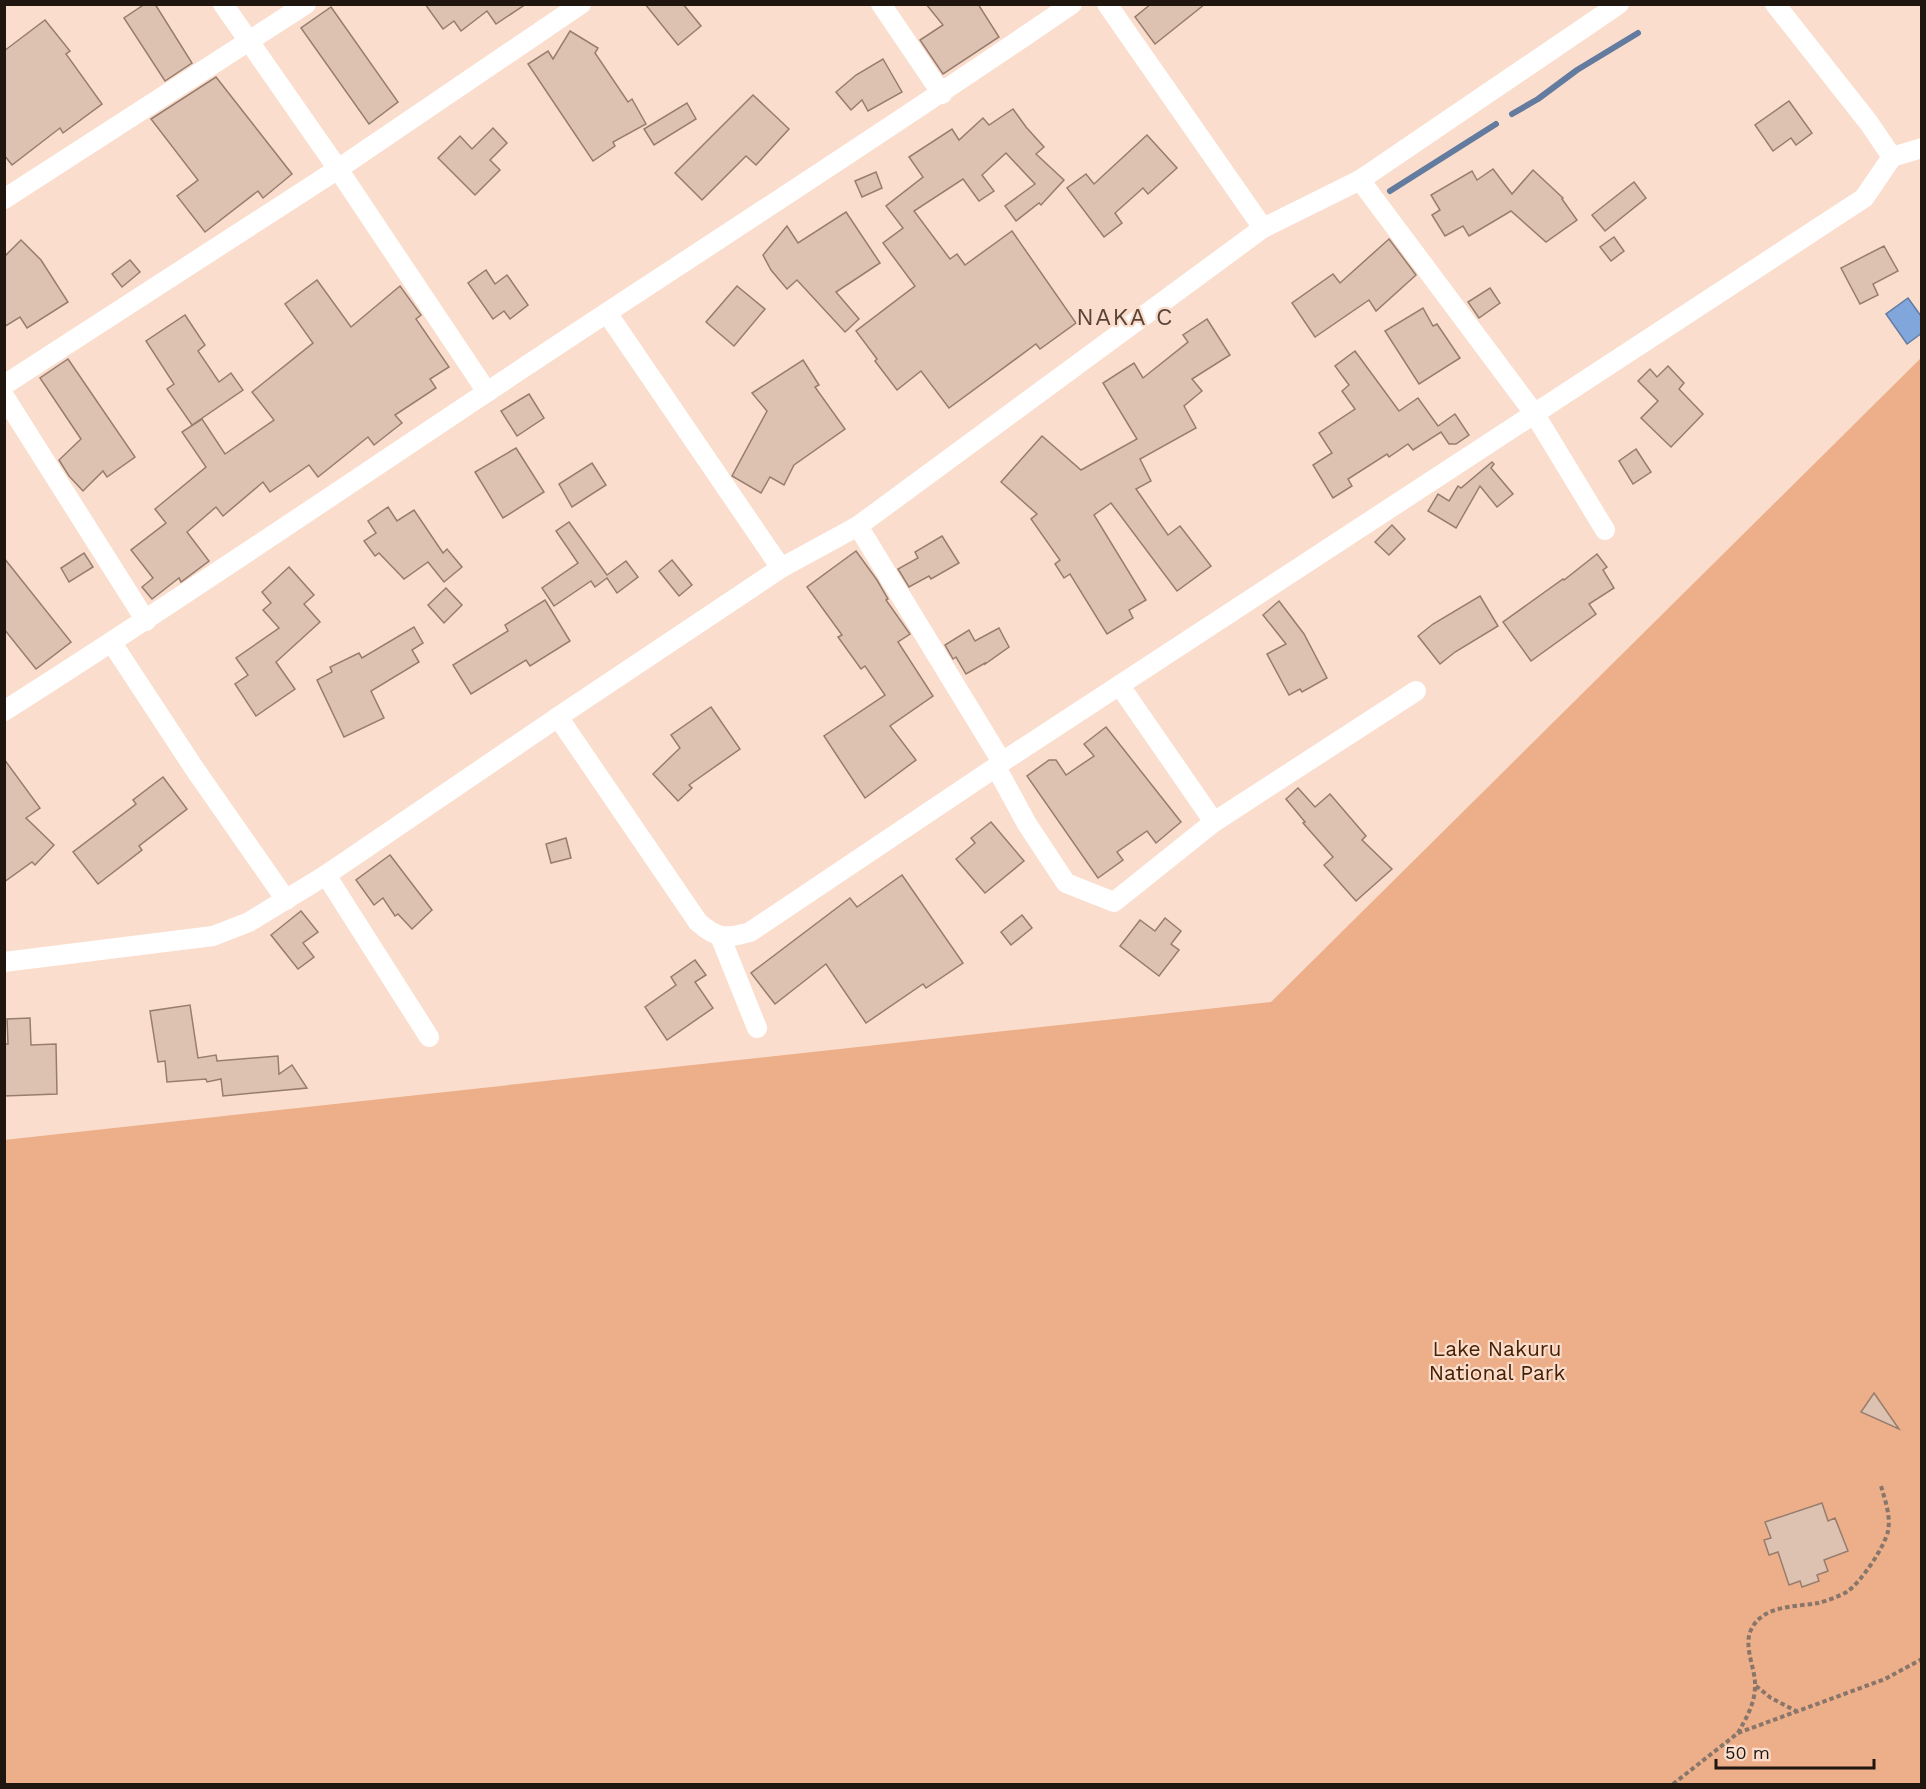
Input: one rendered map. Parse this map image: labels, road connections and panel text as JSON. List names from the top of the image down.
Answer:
{
  "districts": ["NAKA C"],
  "parks": ["Lake Nakuru National Park"],
  "scale_bar": "50 m"
}
